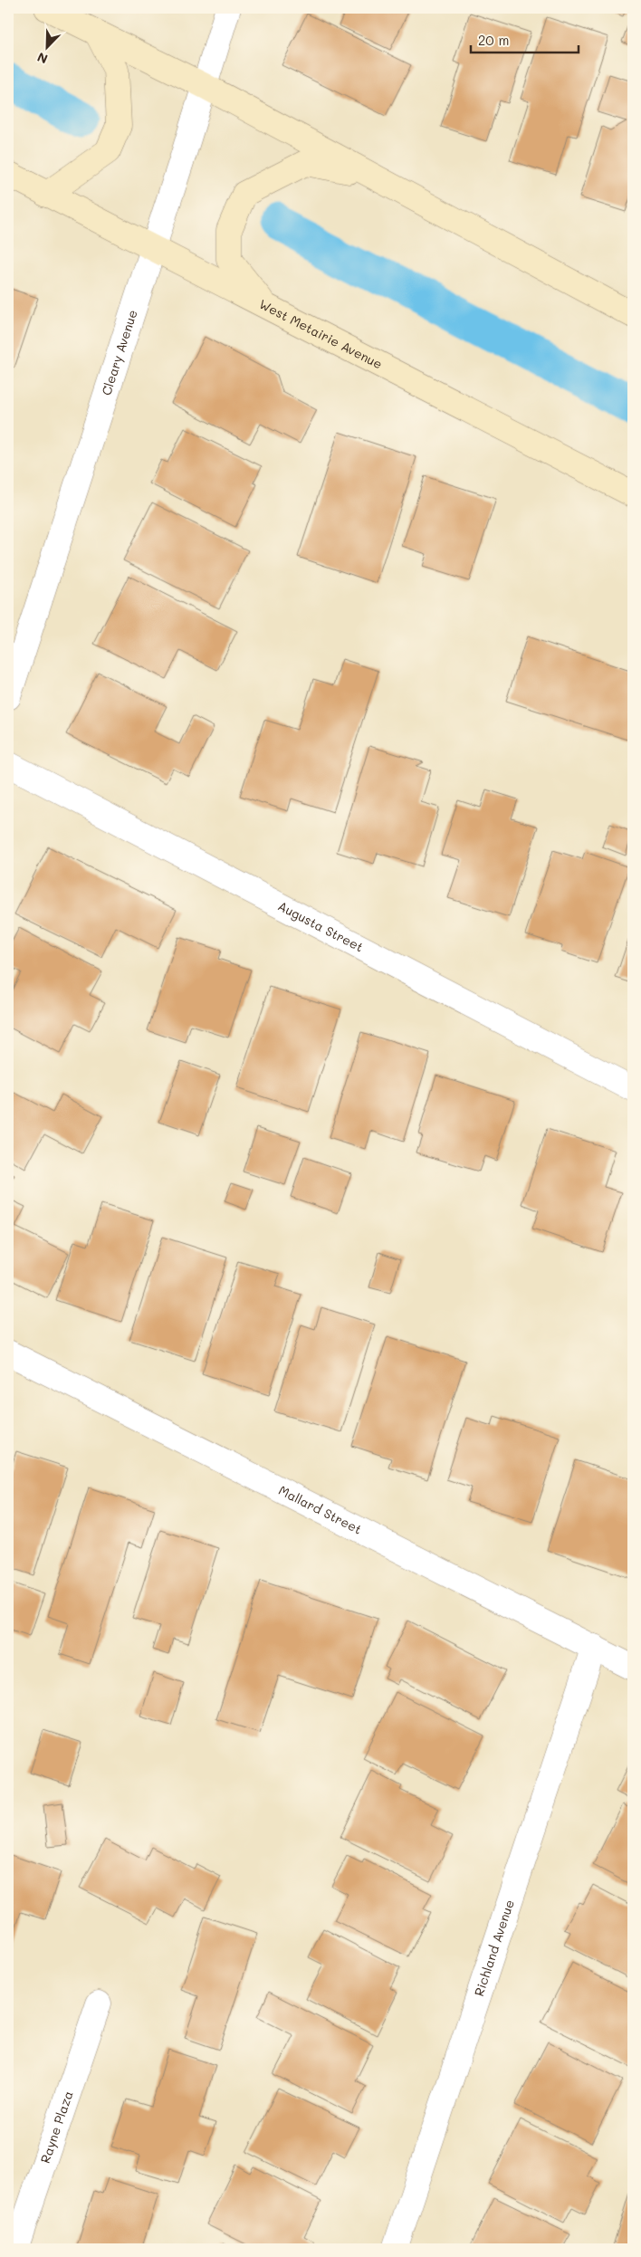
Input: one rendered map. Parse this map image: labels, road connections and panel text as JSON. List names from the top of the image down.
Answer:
{
  "streets": {
    "main road": ["West Metairie Avenue"],
    "street": [
      "Cleary Avenue",
      "Augusta Street",
      "Mallard Street",
      "Richland Avenue",
      "Rayne Plaza"
    ]
  },
  "crossings": [
    ["West Metairie Avenue", "Cleary Avenue"],
    ["Mallard Street", "Richland Avenue"]
  ],
  "scale_bar": "20 m",
  "north": "bottom left"
}
